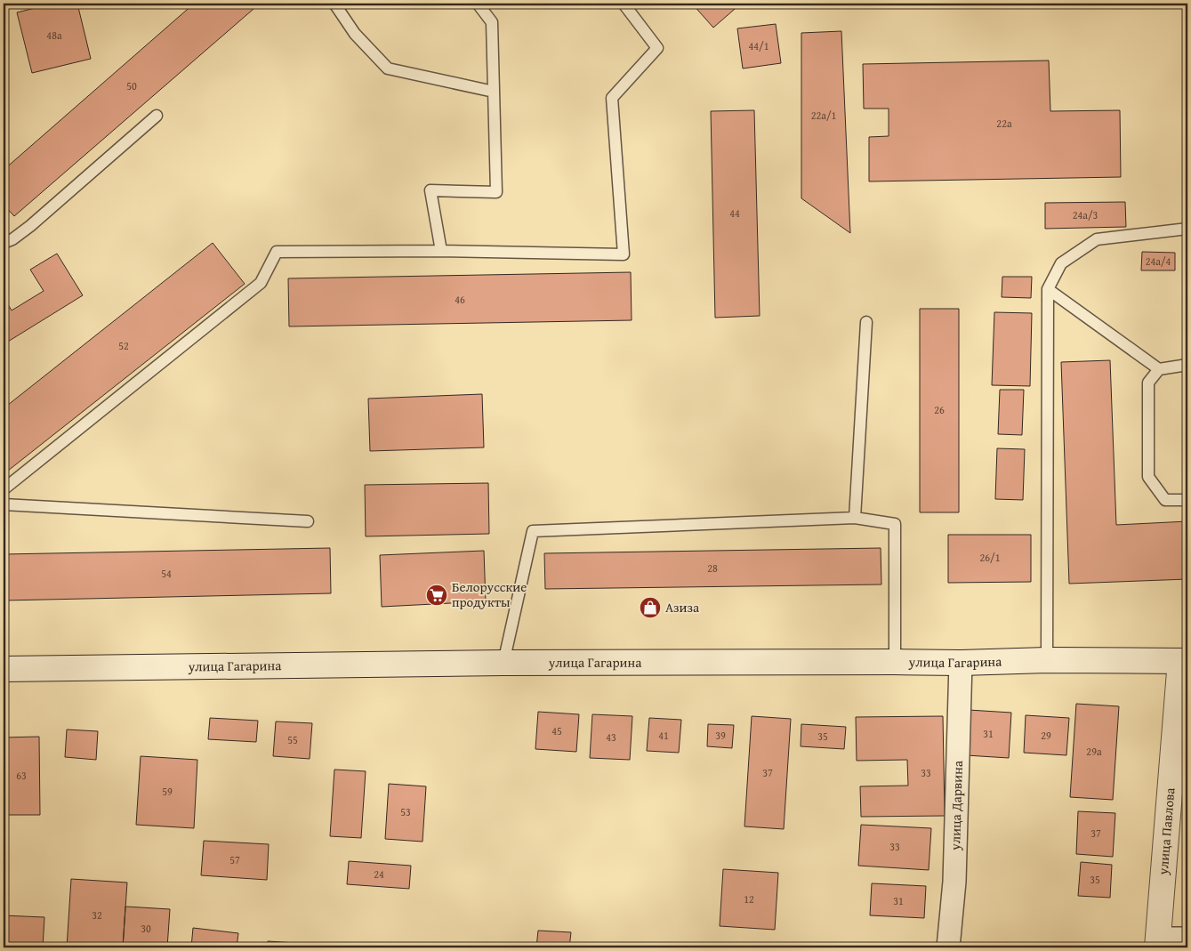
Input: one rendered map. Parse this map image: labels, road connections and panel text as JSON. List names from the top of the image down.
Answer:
{
  "streets": {
    "main road": ["улица Гагарина", "улица Павлова"],
    "street": ["улица Дарвина"]
  },
  "crossings": [
    ["улица Гагарина", "улица Дарвина"],
    ["улица Гагарина", "улица Павлова"]
  ],
  "places": {
    "supermarket": ["Белорусские продукты"],
    "shop": ["Азиза"]
  },
  "house_numbers": [
    "48а",
    "44/1",
    "50",
    "22а/1",
    "22а",
    "44",
    "24а/3",
    "24а/4",
    "46",
    "52",
    "26",
    "26/1",
    "28",
    "54",
    "45",
    "31",
    "41",
    "39",
    "29",
    "35",
    "43",
    "55",
    "29а",
    "37",
    "33",
    "63",
    "59",
    "53",
    "37",
    "33",
    "57",
    "24",
    "35",
    "12",
    "31",
    "32",
    "30"
  ]
}
